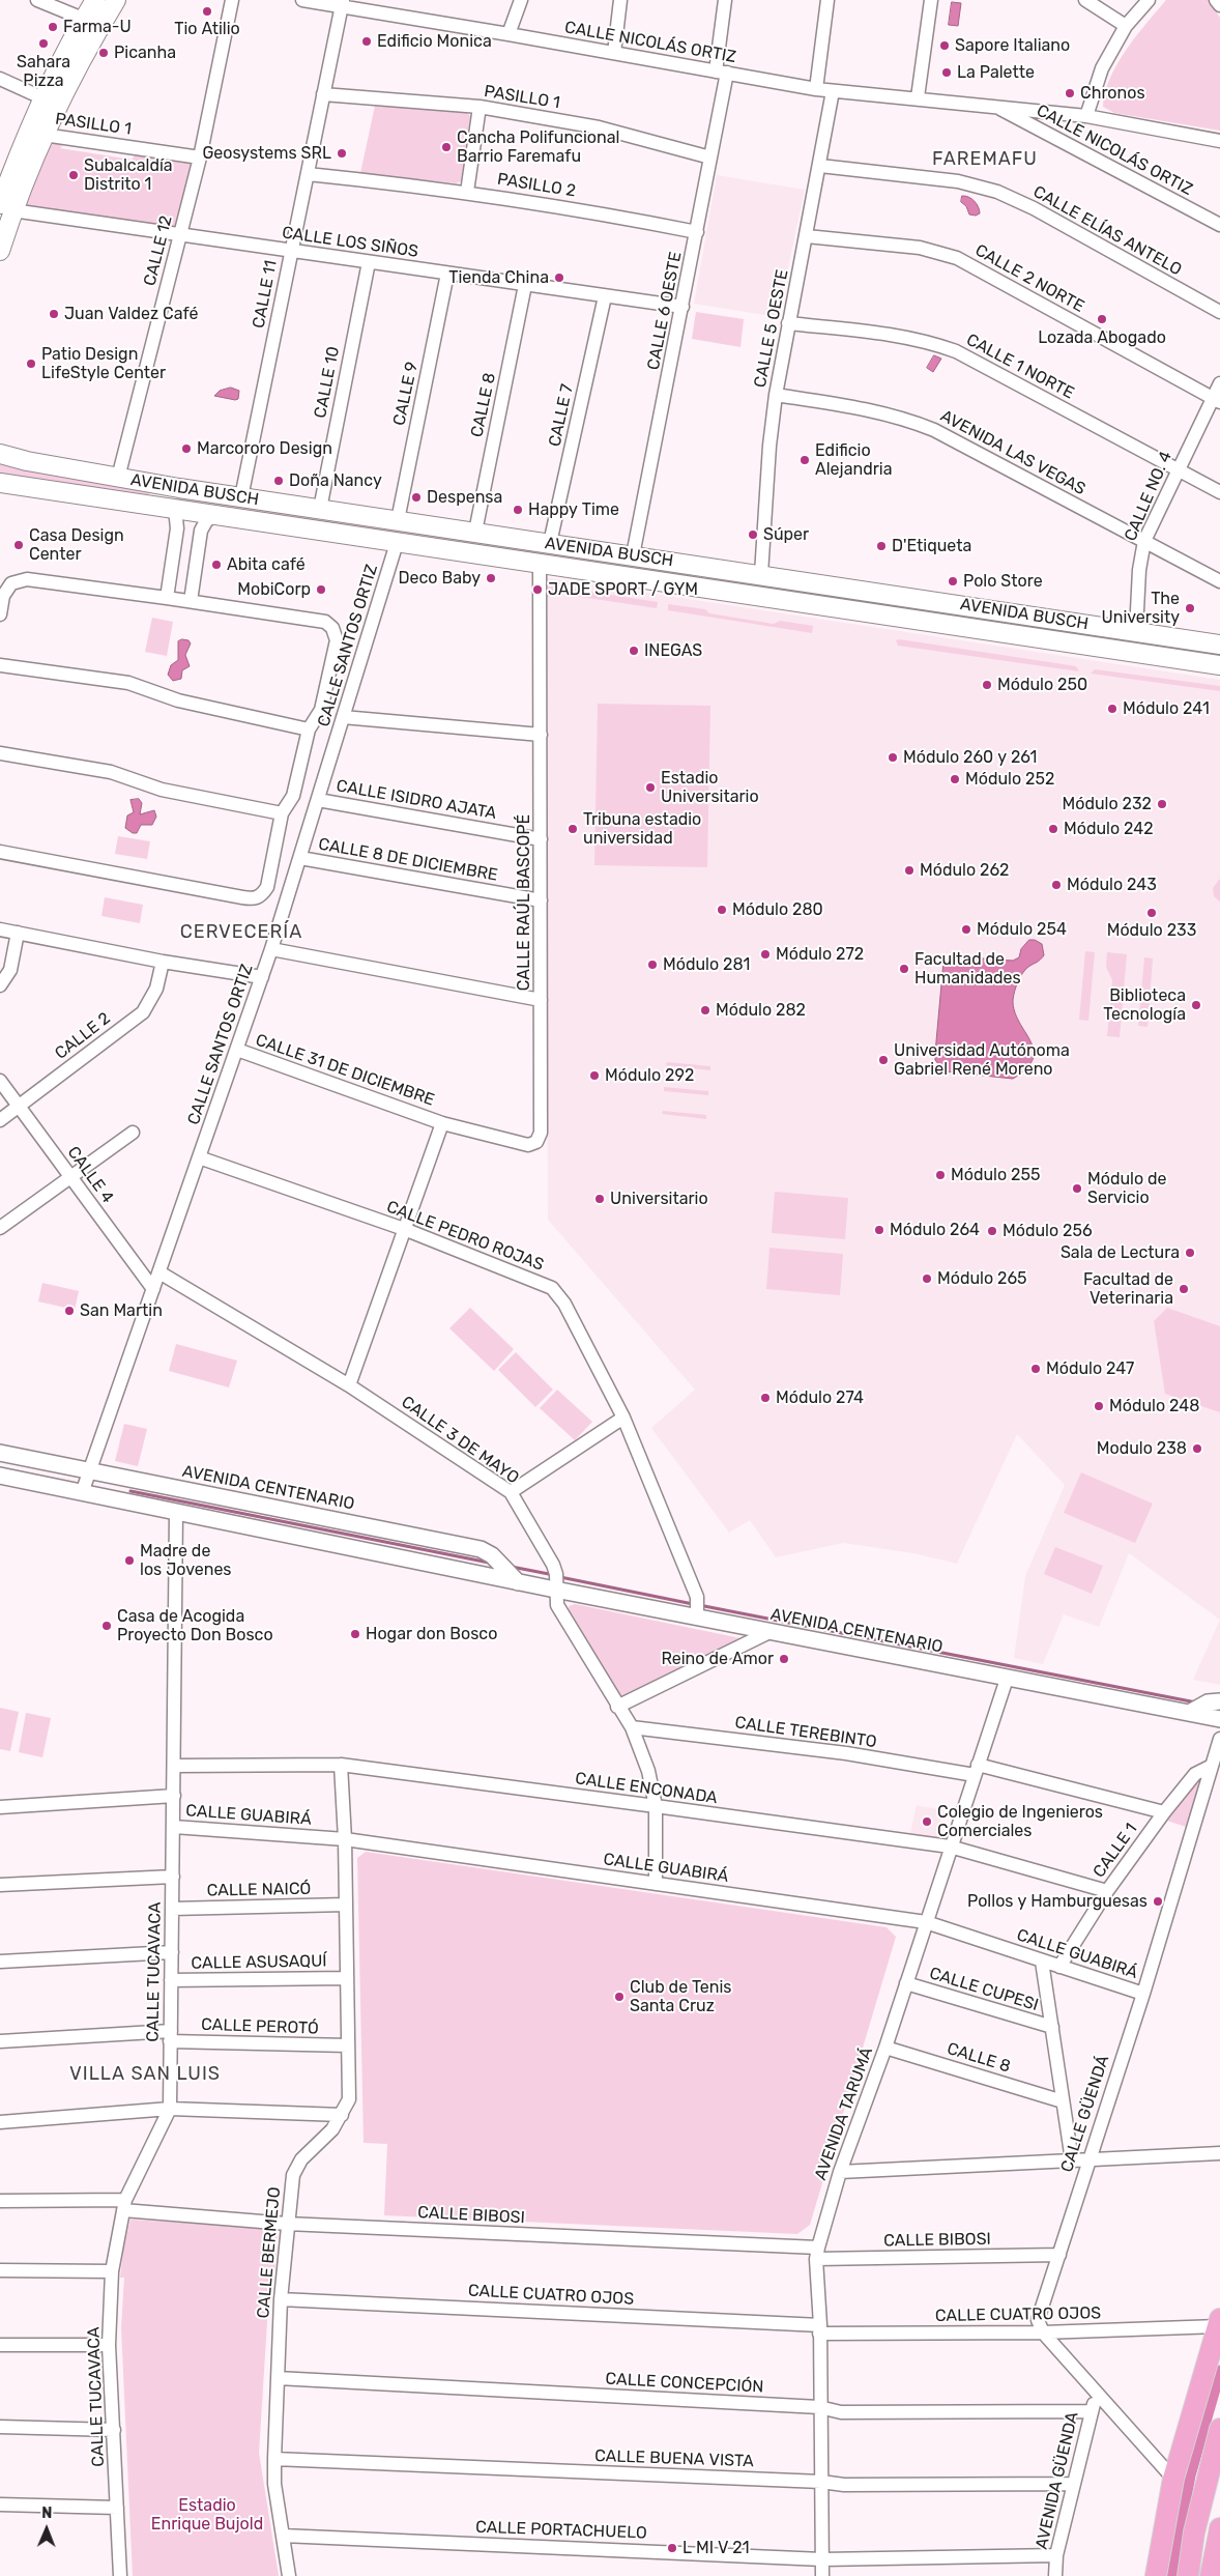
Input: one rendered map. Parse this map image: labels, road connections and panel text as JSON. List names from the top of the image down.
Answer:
{
  "streets": {
    "main road": ["AVENIDA BUSCH"],
    "street": [
      "CALLE NICOLÁS ORTIZ",
      "PASILLO 1",
      "PASILLO 2",
      "CALLE ELÍAS ANTELO",
      "CALLE LOS SIÑOS",
      "CALLE 12",
      "CALLE 2 NORTE",
      "CALLE 11",
      "CALLE 6 OESTE",
      "CALLE 5 OESTE",
      "CALLE 1 NORTE",
      "CALLE 10",
      "CALLE 9",
      "CALLE 8",
      "CALLE 7",
      "AVENIDA LAS VEGAS",
      "CALLE NO. 4",
      "CALLE SANTOS ORTIZ",
      "CALLE ISIDRO AJATA",
      "CALLE 8 DE DICIEMBRE",
      "CALLE RAÚL BASCOPÉ",
      "CALLE 2",
      "CALLE 31 DE DICIEMBRE",
      "CALLE 4",
      "CALLE PEDRO ROJAS",
      "CALLE 3 DE MAYO",
      "AVENIDA CENTENARIO",
      "CALLE TEREBINTO",
      "CALLE ENCONADA",
      "CALLE GUABIRÁ",
      "CALLE 1",
      "CALLE NAICÓ",
      "CALLE ASUSAQUÍ",
      "CALLE TUCAVACA",
      "CALLE CUPESI",
      "CALLE PEROTÓ",
      "AVENIDA TARUMÁ",
      "CALLE GÜENDÁ",
      "CALLE BIBOSI",
      "CALLE BERMEJO",
      "CALLE CUATRO OJOS",
      "CALLE CONCEPCIÓN",
      "CALLE BUENA VISTA",
      "AVENIDA GÜENDA",
      "CALLE PORTACHUELO"
    ]
  },
  "crossings": [
    ["CALLE NICOLÁS ORTIZ", "CALLE 11"],
    ["CALLE NICOLÁS ORTIZ", "CALLE 6 OESTE"],
    ["CALLE NICOLÁS ORTIZ", "CALLE 5 OESTE"],
    ["PASILLO 1", "CALLE 12"],
    ["PASILLO 1", "CALLE 11"],
    ["PASILLO 1", "CALLE 6 OESTE"],
    ["PASILLO 2", "CALLE 11"],
    ["PASILLO 2", "CALLE 6 OESTE"],
    ["CALLE ELÍAS ANTELO", "CALLE 5 OESTE"],
    ["CALLE LOS SIÑOS", "CALLE 12"],
    ["CALLE LOS SIÑOS", "CALLE 11"],
    ["CALLE LOS SIÑOS", "CALLE 6 OESTE"],
    ["CALLE LOS SIÑOS", "CALLE 10"],
    ["CALLE LOS SIÑOS", "CALLE 9"],
    ["CALLE LOS SIÑOS", "CALLE 8"],
    ["CALLE LOS SIÑOS", "CALLE 7"],
    ["CALLE 12", "AVENIDA BUSCH"],
    ["CALLE 2 NORTE", "CALLE 5 OESTE"],
    ["CALLE 2 NORTE", "CALLE NO. 4"],
    ["CALLE 11", "AVENIDA BUSCH"],
    ["CALLE 6 OESTE", "AVENIDA BUSCH"],
    ["CALLE 5 OESTE", "CALLE 1 NORTE"],
    ["CALLE 5 OESTE", "AVENIDA LAS VEGAS"],
    ["CALLE 5 OESTE", "AVENIDA BUSCH"],
    ["CALLE 1 NORTE", "CALLE NO. 4"],
    ["CALLE 10", "AVENIDA BUSCH"],
    ["CALLE 9", "AVENIDA BUSCH"],
    ["CALLE 8", "AVENIDA BUSCH"],
    ["CALLE 8", "AVENIDA TARUMÁ"],
    ["CALLE 7", "AVENIDA BUSCH"],
    ["AVENIDA LAS VEGAS", "CALLE NO. 4"],
    ["AVENIDA BUSCH", "CALLE NO. 4"],
    ["AVENIDA BUSCH", "CALLE SANTOS ORTIZ"],
    ["AVENIDA BUSCH", "CALLE RAÚL BASCOPÉ"],
    ["CALLE SANTOS ORTIZ", "CALLE ISIDRO AJATA"],
    ["CALLE SANTOS ORTIZ", "CALLE 8 DE DICIEMBRE"],
    ["CALLE SANTOS ORTIZ", "CALLE 31 DE DICIEMBRE"],
    ["CALLE SANTOS ORTIZ", "CALLE 4"],
    ["CALLE SANTOS ORTIZ", "CALLE PEDRO ROJAS"],
    ["CALLE SANTOS ORTIZ", "CALLE 3 DE MAYO"],
    ["CALLE SANTOS ORTIZ", "AVENIDA CENTENARIO"],
    ["CALLE ISIDRO AJATA", "CALLE RAÚL BASCOPÉ"],
    ["CALLE 8 DE DICIEMBRE", "CALLE RAÚL BASCOPÉ"],
    ["CALLE RAÚL BASCOPÉ", "CALLE 31 DE DICIEMBRE"],
    ["CALLE 2", "CALLE 4"],
    ["CALLE PEDRO ROJAS", "AVENIDA CENTENARIO"],
    ["CALLE 3 DE MAYO", "AVENIDA CENTENARIO"],
    ["CALLE 3 DE MAYO", "CALLE TEREBINTO"],
    ["CALLE 3 DE MAYO", "CALLE ENCONADA"],
    ["CALLE 3 DE MAYO", "CALLE GUABIRÁ"],
    ["AVENIDA CENTENARIO", "CALLE TUCAVACA"],
    ["AVENIDA CENTENARIO", "AVENIDA TARUMÁ"],
    ["CALLE TEREBINTO", "CALLE 1"],
    ["CALLE TEREBINTO", "AVENIDA TARUMÁ"],
    ["CALLE ENCONADA", "CALLE 1"],
    ["CALLE ENCONADA", "CALLE TUCAVACA"],
    ["CALLE ENCONADA", "AVENIDA TARUMÁ"],
    ["CALLE ENCONADA", "CALLE BERMEJO"],
    ["CALLE GUABIRÁ", "CALLE 1"],
    ["CALLE GUABIRÁ", "CALLE TUCAVACA"],
    ["CALLE GUABIRÁ", "AVENIDA TARUMÁ"],
    ["CALLE GUABIRÁ", "CALLE GÜENDÁ"],
    ["CALLE GUABIRÁ", "CALLE BERMEJO"],
    ["CALLE 1", "CALLE GÜENDÁ"],
    ["CALLE NAICÓ", "CALLE TUCAVACA"],
    ["CALLE NAICÓ", "CALLE BERMEJO"],
    ["CALLE ASUSAQUÍ", "CALLE TUCAVACA"],
    ["CALLE ASUSAQUÍ", "CALLE BERMEJO"],
    ["CALLE TUCAVACA", "CALLE PEROTÓ"],
    ["CALLE TUCAVACA", "CALLE BIBOSI"],
    ["CALLE CUPESI", "AVENIDA TARUMÁ"],
    ["CALLE PEROTÓ", "CALLE BERMEJO"],
    ["AVENIDA TARUMÁ", "CALLE BIBOSI"],
    ["AVENIDA TARUMÁ", "CALLE CUATRO OJOS"],
    ["AVENIDA TARUMÁ", "CALLE CONCEPCIÓN"],
    ["AVENIDA TARUMÁ", "CALLE BUENA VISTA"],
    ["AVENIDA TARUMÁ", "CALLE PORTACHUELO"],
    ["CALLE GÜENDÁ", "CALLE BIBOSI"],
    ["CALLE GÜENDÁ", "CALLE CUATRO OJOS"],
    ["CALLE BIBOSI", "CALLE BERMEJO"],
    ["CALLE BERMEJO", "CALLE CUATRO OJOS"],
    ["CALLE BERMEJO", "CALLE CONCEPCIÓN"],
    ["CALLE BERMEJO", "CALLE BUENA VISTA"],
    ["CALLE BERMEJO", "CALLE PORTACHUELO"],
    ["CALLE CONCEPCIÓN", "AVENIDA GÜENDA"],
    ["CALLE BUENA VISTA", "AVENIDA GÜENDA"],
    ["AVENIDA GÜENDA", "CALLE PORTACHUELO"]
  ],
  "districts": ["FAREMAFU", "CERVECERÍA", "VILLA SAN LUIS"],
  "parks": ["Estadio Enrique Bujold"],
  "places": [
    "Tio Atilio",
    "Farma-U",
    "Edificio Monica",
    "Sahara Pizza",
    "Sapore Italiano",
    "Picanha",
    "La Palette",
    "Chronos",
    "Cancha Polifuncional Barrio Faremafu",
    "Geosystems SRL",
    "Subalcaldía Distrito 1",
    "Tienda China",
    "Juan Valdez Café",
    "Lozada Abogado",
    "Patio Design LifeStyle Center",
    "Marcororo Design",
    "Edificio Alejandria",
    "Doña Nancy",
    "Despensa",
    "Happy Time",
    "Súper",
    "Casa Design Center",
    "D'Etiqueta",
    "Abita café",
    "Deco Baby",
    "Polo Store",
    "MobiCorp",
    "JADE SPORT / GYM",
    "The University",
    "INEGAS",
    "Módulo 250",
    "Módulo 241",
    "Módulo 260 y 261",
    "Módulo 252",
    "Estadio Universitario",
    "Módulo 232",
    "Tribuna estadio universidad",
    "Módulo 242",
    "Módulo 262",
    "Módulo 243",
    "Módulo 280",
    "Módulo 233",
    "Módulo 254",
    "Módulo 272",
    "Módulo 281",
    "Facultad de Humanidades",
    "Biblioteca Tecnología",
    "Módulo 282",
    "Universidad Autónoma Gabriel René Moreno",
    "Módulo 292",
    "Módulo 255",
    "Módulo de Servicio",
    "Universitario",
    "Módulo 264",
    "Módulo 256",
    "Sala de Lectura",
    "Módulo 265",
    "Facultad de Veterinaria",
    "San Martin",
    "Módulo 247",
    "Módulo 274",
    "Módulo 248",
    "Modulo 238",
    "Madre de los Jovenes",
    "Casa de Acogida Proyecto Don Bosco",
    "Hogar don Bosco",
    "Reino de Amor",
    "Colegio de Ingenieros Comerciales",
    "Pollos y Hamburguesas",
    "Club de Tenis Santa Cruz",
    "L MI V 21"
  ],
  "north": "top"
}
